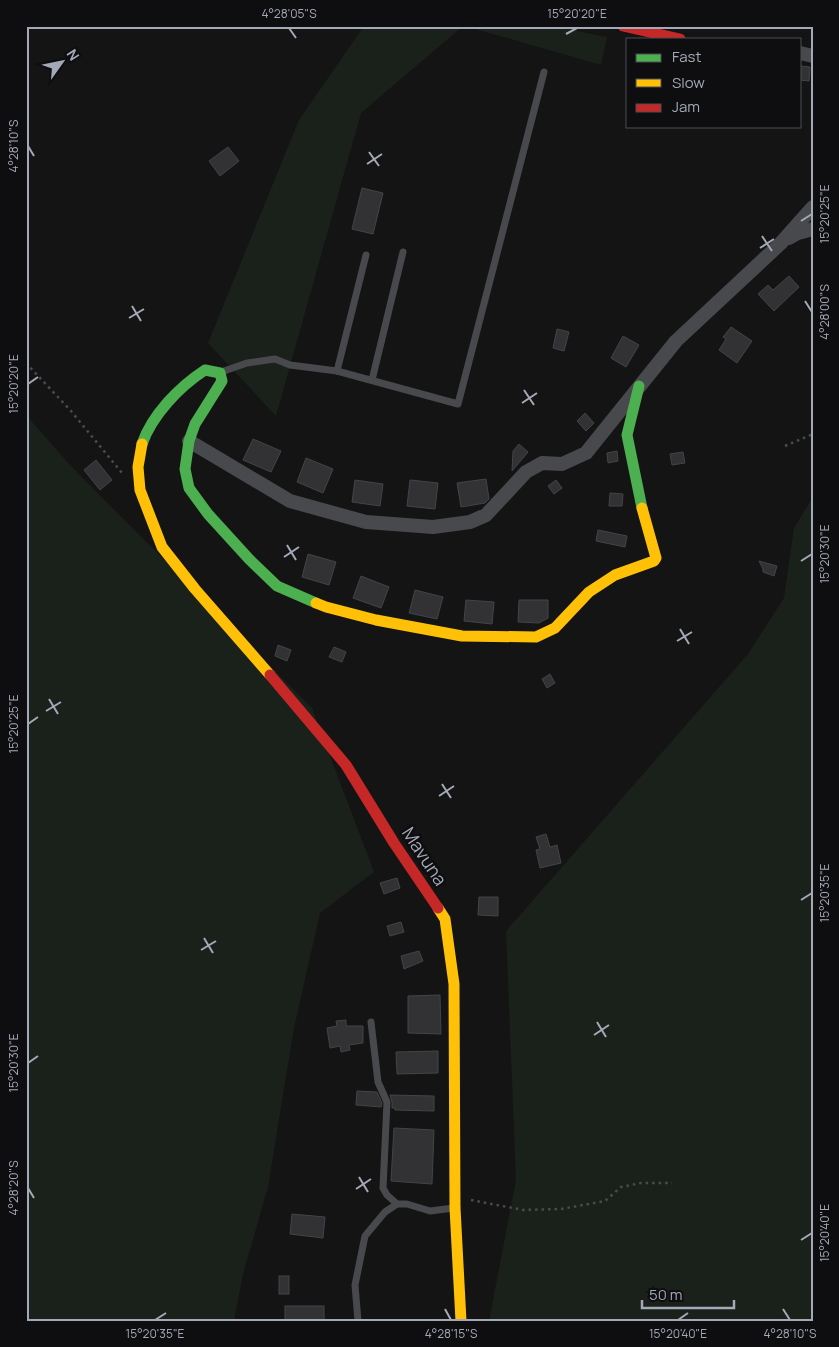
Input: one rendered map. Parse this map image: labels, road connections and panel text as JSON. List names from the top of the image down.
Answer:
{
  "streets": {
    "street": ["Mavuna"]
  },
  "legend": ["Fast", "Slow", "Jam"],
  "scale_bar": "50 m",
  "north": "top right",
  "coordinates": [
    "4°28'05\"S",
    "15°20'20\"E",
    "4°28'10\"S",
    "15°20'25\"E",
    "4°28'00\"S",
    "15°20'30\"E",
    "15°20'35\"E",
    "4°28'20\"S",
    "15°20'40\"E",
    "4°28'15\"S"
  ]
}
